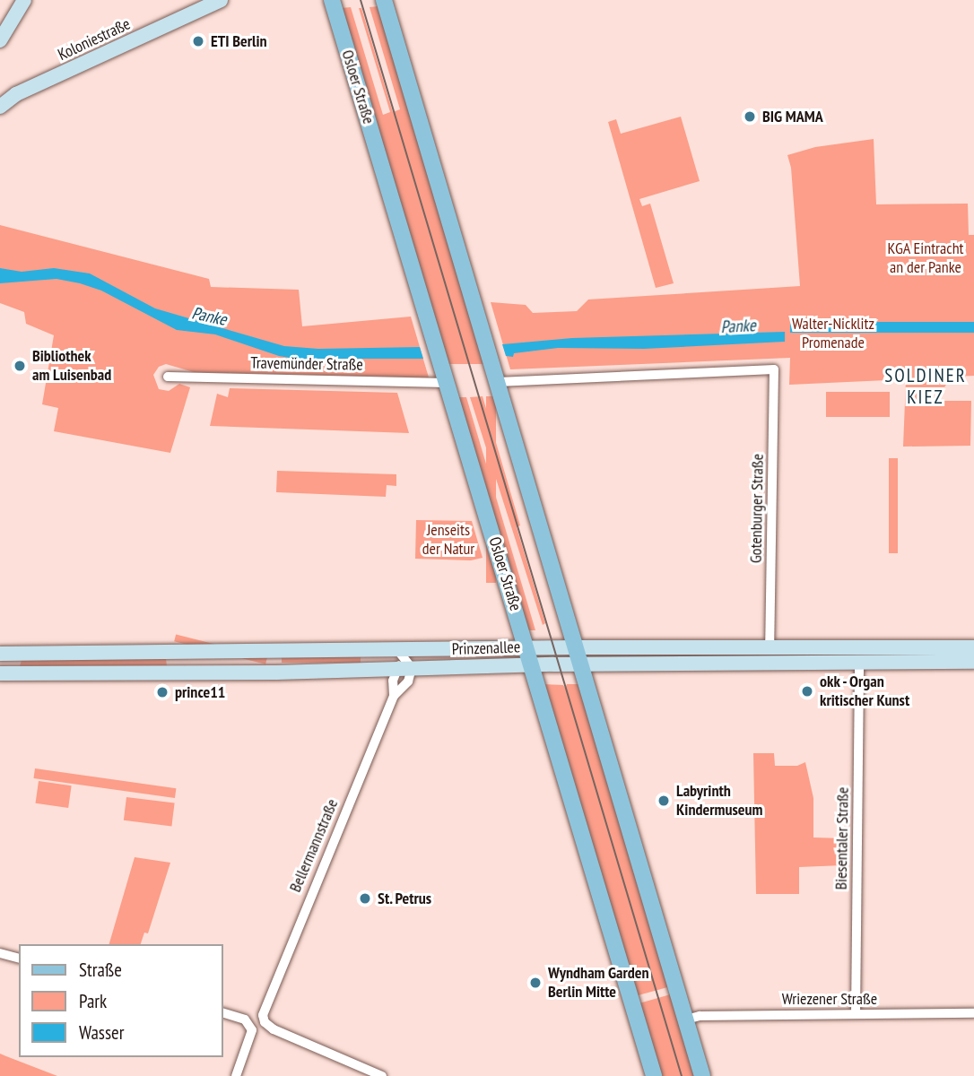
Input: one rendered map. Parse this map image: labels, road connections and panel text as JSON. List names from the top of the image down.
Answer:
{
  "streets": {
    "main road": ["Koloniestraße", "Osloer Straße", "Prinzenallee"],
    "street": [
      "Travemünder Straße",
      "Gotenburger Straße",
      "Biesentaler Straße",
      "Bellermannstraße",
      "Wriezener Straße"
    ]
  },
  "crossings": [
    ["Osloer Straße", "Travemünder Straße"],
    ["Osloer Straße", "Prinzenallee"],
    ["Gotenburger Straße", "Prinzenallee"],
    ["Prinzenallee", "Biesentaler Straße"],
    ["Prinzenallee", "Bellermannstraße"],
    ["Biesentaler Straße", "Wriezener Straße"]
  ],
  "districts": ["SOLDINER KIEZ"],
  "water": ["Panke"],
  "parks": ["KGA Eintracht an der Panke", "Walter-Nicklitz Promenade", "Jenseits der Natur"],
  "places": [
    "ETI Berlin",
    "BIG MAMA",
    "Bibliothek am Luisenbad",
    "okk - Organ kritischer Kunst",
    "prince11",
    "Labyrinth Kindermuseum",
    "St. Petrus",
    "Wyndham Garden Berlin Mitte"
  ],
  "legend": ["Straße", "Park", "Wasser"]
}
